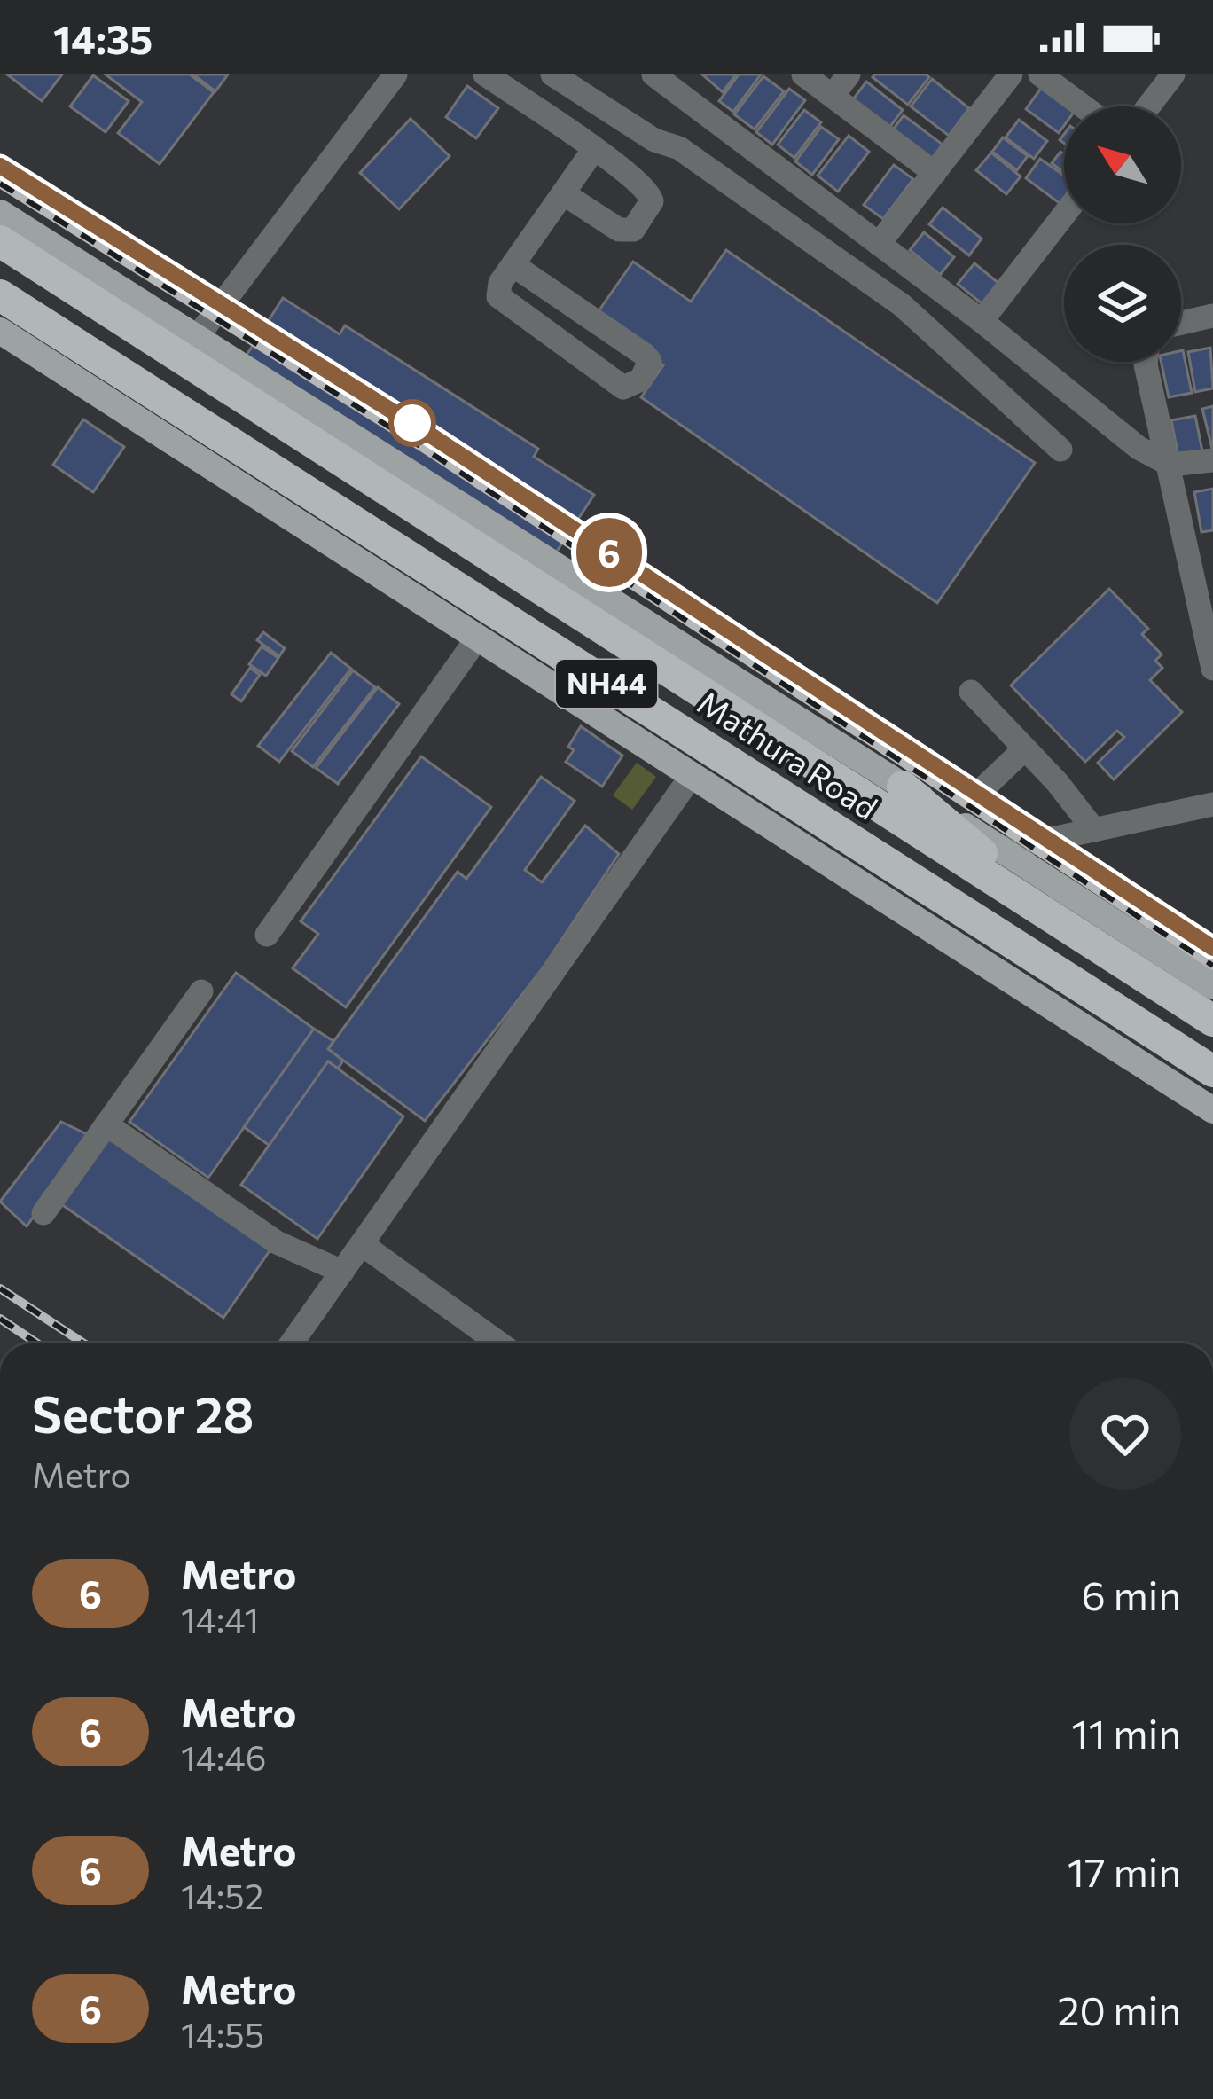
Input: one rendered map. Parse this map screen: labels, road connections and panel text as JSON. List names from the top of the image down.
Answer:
{
  "streets": {
    "highway": ["NH44", "Mathura Road"]
  },
  "lines": ["metro line 6"],
  "north": "top left",
  "page": {
    "status": "14:35",
    "on_map": "6",
    "heading": ["Sector 28", "Metro"],
    "list": [
      {
        "mark": "6",
        "name": "Metro",
        "note": "14:41",
        "value": "6 min"
      },
      {
        "mark": "6",
        "name": "Metro",
        "note": "14:46",
        "value": "11 min"
      },
      {
        "mark": "6",
        "name": "Metro",
        "note": "14:52",
        "value": "17 min"
      },
      {
        "mark": "6",
        "name": "Metro",
        "note": "14:55",
        "value": "20 min"
      }
    ]
  }
}
